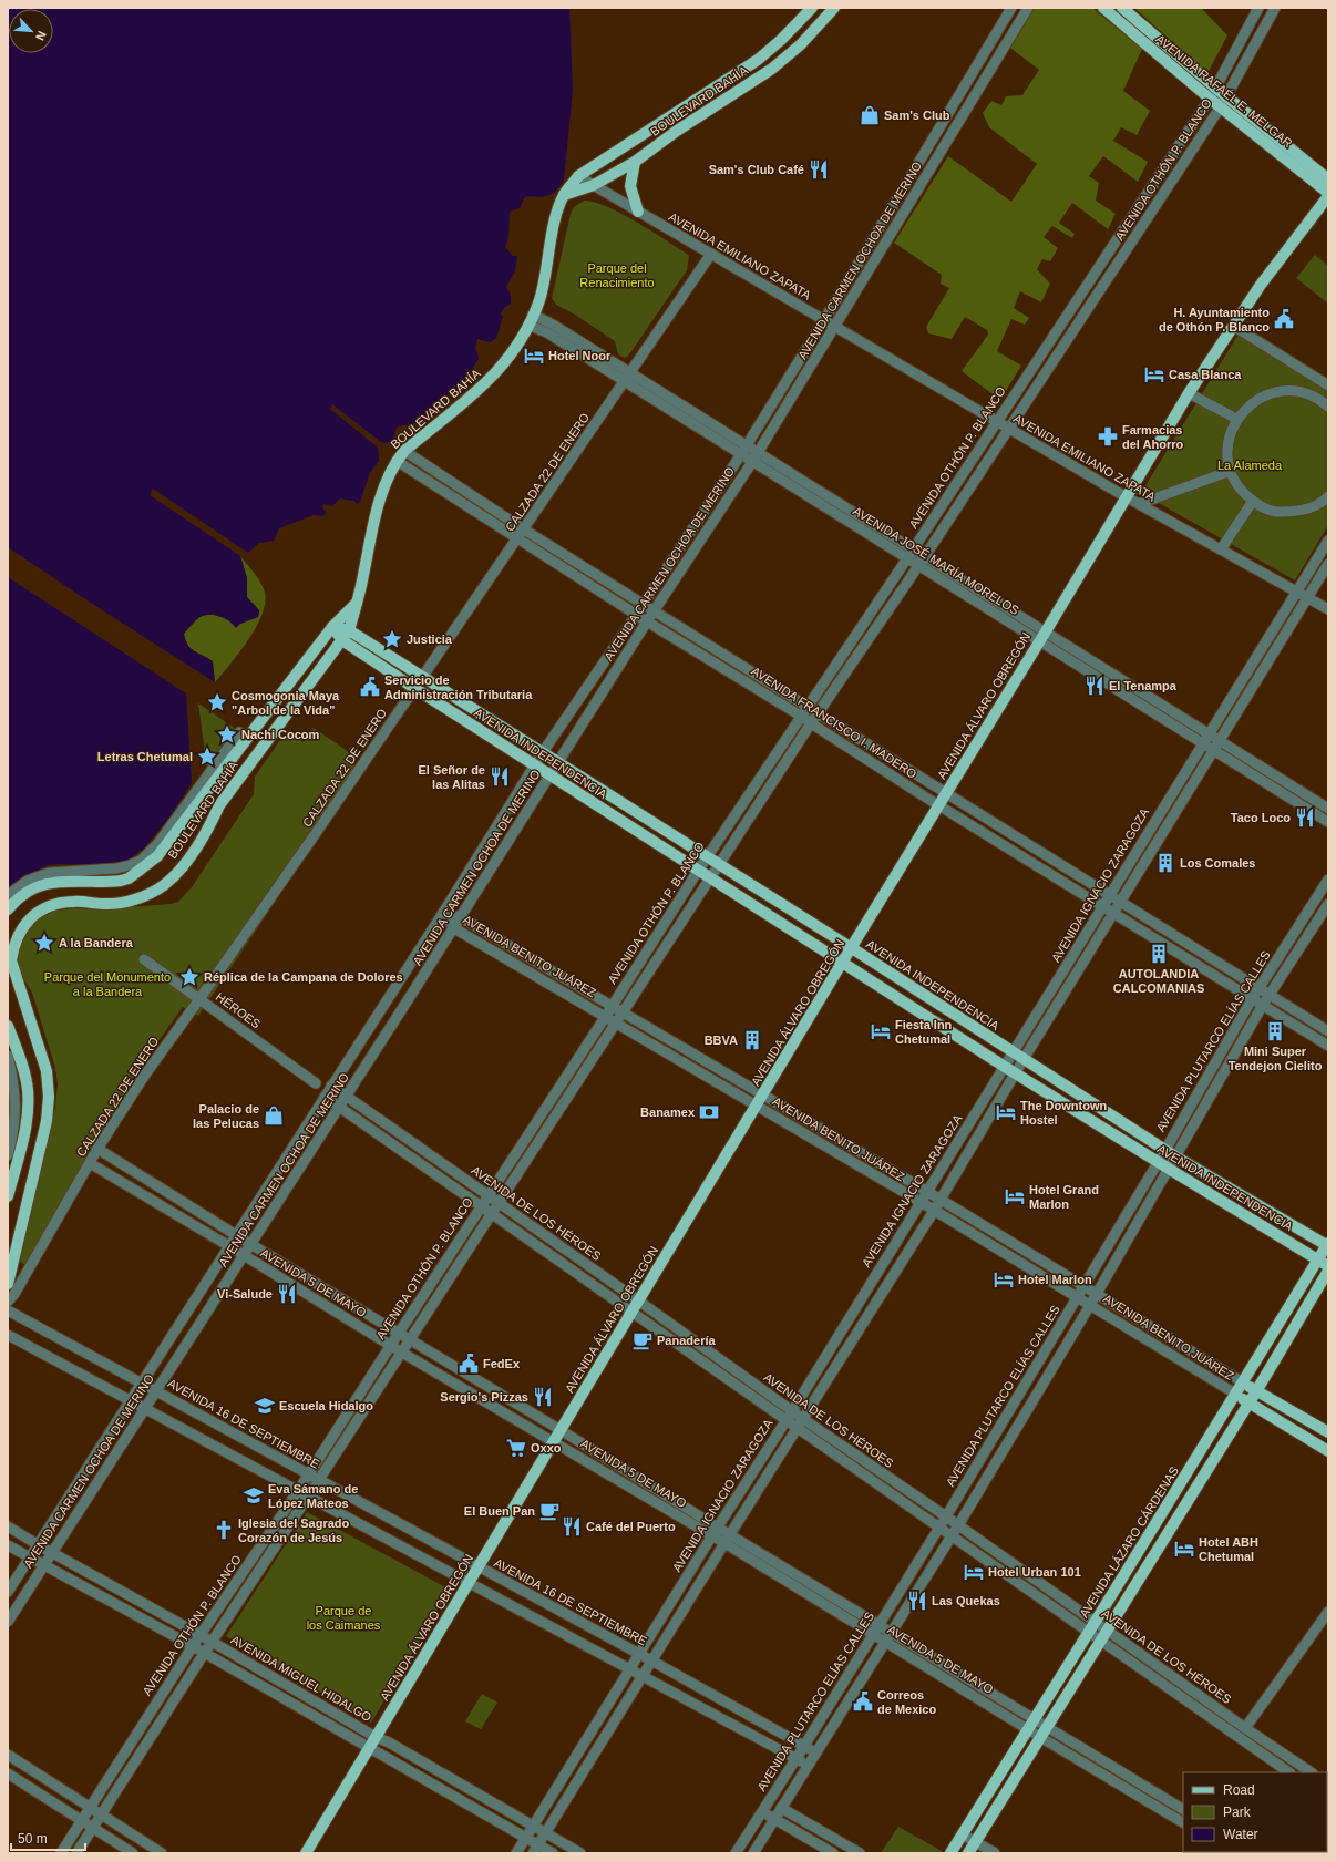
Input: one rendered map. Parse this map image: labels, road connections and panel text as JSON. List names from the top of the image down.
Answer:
{
  "streets": {
    "main road": [
      "AVENIDA RAFAÉL E. MELGAR",
      "BOULEVARD BAHÍA",
      "AVENIDA ÁLVARO OBREGÓN",
      "AVENIDA INDEPENDENCIA",
      "AVENIDA BENITO JUÁREZ",
      "AVENIDA LÁZARO CÁRDENAS"
    ],
    "street": [
      "AVENIDA OTHÓN P. BLANCO",
      "AVENIDA EMILIANO ZAPATA",
      "AVENIDA CARMEN OCHOA DE MERINO",
      "CALZADA 22 DE ENERO",
      "AVENIDA JOSÉ MARÍA MORELOS",
      "AVENIDA FRANCISCO I. MADERO",
      "AVENIDA IGNACIO ZARAGOZA",
      "HÉROES",
      "AVENIDA PLUTARCO ELÍAS CALLES",
      "AVENIDA DE LOS HÉROES",
      "AVENIDA 5 DE MAYO",
      "AVENIDA 16 DE SEPTIEMBRE",
      "AVENIDA MIGUEL HIDALGO"
    ]
  },
  "crossings": [
    ["AVENIDA RAFAÉL E. MELGAR", "AVENIDA OTHÓN P. BLANCO"],
    ["BOULEVARD BAHÍA", "AVENIDA EMILIANO ZAPATA"],
    ["BOULEVARD BAHÍA", "AVENIDA JOSÉ MARÍA MORELOS"],
    ["BOULEVARD BAHÍA", "AVENIDA FRANCISCO I. MADERO"],
    ["BOULEVARD BAHÍA", "AVENIDA INDEPENDENCIA"],
    ["AVENIDA OTHÓN P. BLANCO", "AVENIDA EMILIANO ZAPATA"],
    ["AVENIDA OTHÓN P. BLANCO", "AVENIDA JOSÉ MARÍA MORELOS"],
    ["AVENIDA OTHÓN P. BLANCO", "AVENIDA FRANCISCO I. MADERO"],
    ["AVENIDA OTHÓN P. BLANCO", "AVENIDA INDEPENDENCIA"],
    ["AVENIDA OTHÓN P. BLANCO", "AVENIDA BENITO JUÁREZ"],
    ["AVENIDA OTHÓN P. BLANCO", "AVENIDA DE LOS HÉROES"],
    ["AVENIDA OTHÓN P. BLANCO", "AVENIDA 5 DE MAYO"],
    ["AVENIDA OTHÓN P. BLANCO", "AVENIDA 16 DE SEPTIEMBRE"],
    ["AVENIDA OTHÓN P. BLANCO", "AVENIDA MIGUEL HIDALGO"],
    ["AVENIDA EMILIANO ZAPATA", "AVENIDA CARMEN OCHOA DE MERINO"],
    ["AVENIDA EMILIANO ZAPATA", "CALZADA 22 DE ENERO"],
    ["AVENIDA EMILIANO ZAPATA", "AVENIDA ÁLVARO OBREGÓN"],
    ["AVENIDA EMILIANO ZAPATA", "AVENIDA IGNACIO ZARAGOZA"],
    ["AVENIDA CARMEN OCHOA DE MERINO", "AVENIDA JOSÉ MARÍA MORELOS"],
    ["AVENIDA CARMEN OCHOA DE MERINO", "AVENIDA FRANCISCO I. MADERO"],
    ["AVENIDA CARMEN OCHOA DE MERINO", "AVENIDA INDEPENDENCIA"],
    ["AVENIDA CARMEN OCHOA DE MERINO", "AVENIDA BENITO JUÁREZ"],
    ["AVENIDA CARMEN OCHOA DE MERINO", "AVENIDA DE LOS HÉROES"],
    ["AVENIDA CARMEN OCHOA DE MERINO", "AVENIDA 5 DE MAYO"],
    ["AVENIDA CARMEN OCHOA DE MERINO", "AVENIDA 16 DE SEPTIEMBRE"],
    ["AVENIDA CARMEN OCHOA DE MERINO", "AVENIDA MIGUEL HIDALGO"],
    ["CALZADA 22 DE ENERO", "AVENIDA JOSÉ MARÍA MORELOS"],
    ["CALZADA 22 DE ENERO", "AVENIDA FRANCISCO I. MADERO"],
    ["CALZADA 22 DE ENERO", "AVENIDA INDEPENDENCIA"],
    ["CALZADA 22 DE ENERO", "HÉROES"],
    ["CALZADA 22 DE ENERO", "AVENIDA 5 DE MAYO"],
    ["AVENIDA JOSÉ MARÍA MORELOS", "AVENIDA ÁLVARO OBREGÓN"],
    ["AVENIDA JOSÉ MARÍA MORELOS", "AVENIDA IGNACIO ZARAGOZA"],
    ["AVENIDA ÁLVARO OBREGÓN", "AVENIDA FRANCISCO I. MADERO"],
    ["AVENIDA ÁLVARO OBREGÓN", "AVENIDA INDEPENDENCIA"],
    ["AVENIDA ÁLVARO OBREGÓN", "AVENIDA BENITO JUÁREZ"],
    ["AVENIDA ÁLVARO OBREGÓN", "AVENIDA DE LOS HÉROES"],
    ["AVENIDA ÁLVARO OBREGÓN", "AVENIDA 5 DE MAYO"],
    ["AVENIDA ÁLVARO OBREGÓN", "AVENIDA 16 DE SEPTIEMBRE"],
    ["AVENIDA ÁLVARO OBREGÓN", "AVENIDA MIGUEL HIDALGO"],
    ["AVENIDA FRANCISCO I. MADERO", "AVENIDA IGNACIO ZARAGOZA"],
    ["AVENIDA FRANCISCO I. MADERO", "AVENIDA PLUTARCO ELÍAS CALLES"],
    ["AVENIDA INDEPENDENCIA", "AVENIDA IGNACIO ZARAGOZA"],
    ["AVENIDA INDEPENDENCIA", "AVENIDA PLUTARCO ELÍAS CALLES"],
    ["AVENIDA INDEPENDENCIA", "AVENIDA LÁZARO CÁRDENAS"],
    ["AVENIDA IGNACIO ZARAGOZA", "AVENIDA BENITO JUÁREZ"],
    ["AVENIDA IGNACIO ZARAGOZA", "AVENIDA DE LOS HÉROES"],
    ["AVENIDA IGNACIO ZARAGOZA", "AVENIDA 5 DE MAYO"],
    ["AVENIDA IGNACIO ZARAGOZA", "AVENIDA 16 DE SEPTIEMBRE"],
    ["AVENIDA IGNACIO ZARAGOZA", "AVENIDA MIGUEL HIDALGO"],
    ["AVENIDA BENITO JUÁREZ", "AVENIDA PLUTARCO ELÍAS CALLES"],
    ["AVENIDA BENITO JUÁREZ", "AVENIDA LÁZARO CÁRDENAS"],
    ["AVENIDA PLUTARCO ELÍAS CALLES", "AVENIDA DE LOS HÉROES"],
    ["AVENIDA PLUTARCO ELÍAS CALLES", "AVENIDA 5 DE MAYO"],
    ["AVENIDA PLUTARCO ELÍAS CALLES", "AVENIDA 16 DE SEPTIEMBRE"],
    ["AVENIDA DE LOS HÉROES", "AVENIDA LÁZARO CÁRDENAS"],
    ["AVENIDA 5 DE MAYO", "AVENIDA LÁZARO CÁRDENAS"]
  ],
  "parks": [
    "Parque del Renacimiento",
    "La Alameda",
    "Parque del Monumento a la Bandera",
    "Parque de los Caimanes"
  ],
  "places": {
    "shop": ["Sam's Club", "Palacio de las Pelucas"],
    "restaurant": [
      "Sam's Club Café",
      "El Tenampa",
      "El Señor de las Alitas",
      "Taco Loco",
      "Vi-Salude",
      "Sergio's Pizzas",
      "Café del Puerto",
      "Las Quekas"
    ],
    "public building": [
      "H. Ayuntamiento de Othón P. Blanco",
      "Servicio de Administración Tributaria",
      "FedEx",
      "Correos de Mexico"
    ],
    "hotel": [
      "Hotel Noor",
      "Casa Blanca",
      "Fiesta Inn Chetumal",
      "The Downtown Hostel",
      "Hotel Grand Marlon",
      "Hotel Marlon",
      "Hotel ABH Chetumal",
      "Hotel Urban 101"
    ],
    "pharmacy": ["Farmacias del Ahorro"],
    "place": [
      "Justicia",
      "Cosmogonia Maya \"Arbol de la Vida\"",
      "Nachi Cocom",
      "Letras Chetumal",
      "A la Bandera",
      "Réplica de la Campana de Dolores"
    ],
    "building": [
      "Los Comales",
      "AUTOLANDIA CALCOMANIAS",
      "Mini Super Tendejon Cielito",
      "BBVA"
    ],
    "bank": ["Banamex"],
    "cafe": ["Panadería", "El Buen Pan"],
    "school or university": ["Escuela Hidalgo", "Eva Sámano de López Mateos"],
    "supermarket": ["Oxxo"],
    "church": ["Iglesia del Sagrado Corazón de Jesús"]
  },
  "legend": ["Road", "Park", "Water"],
  "scale_bar": "50 m",
  "north": "bottom right"
}
